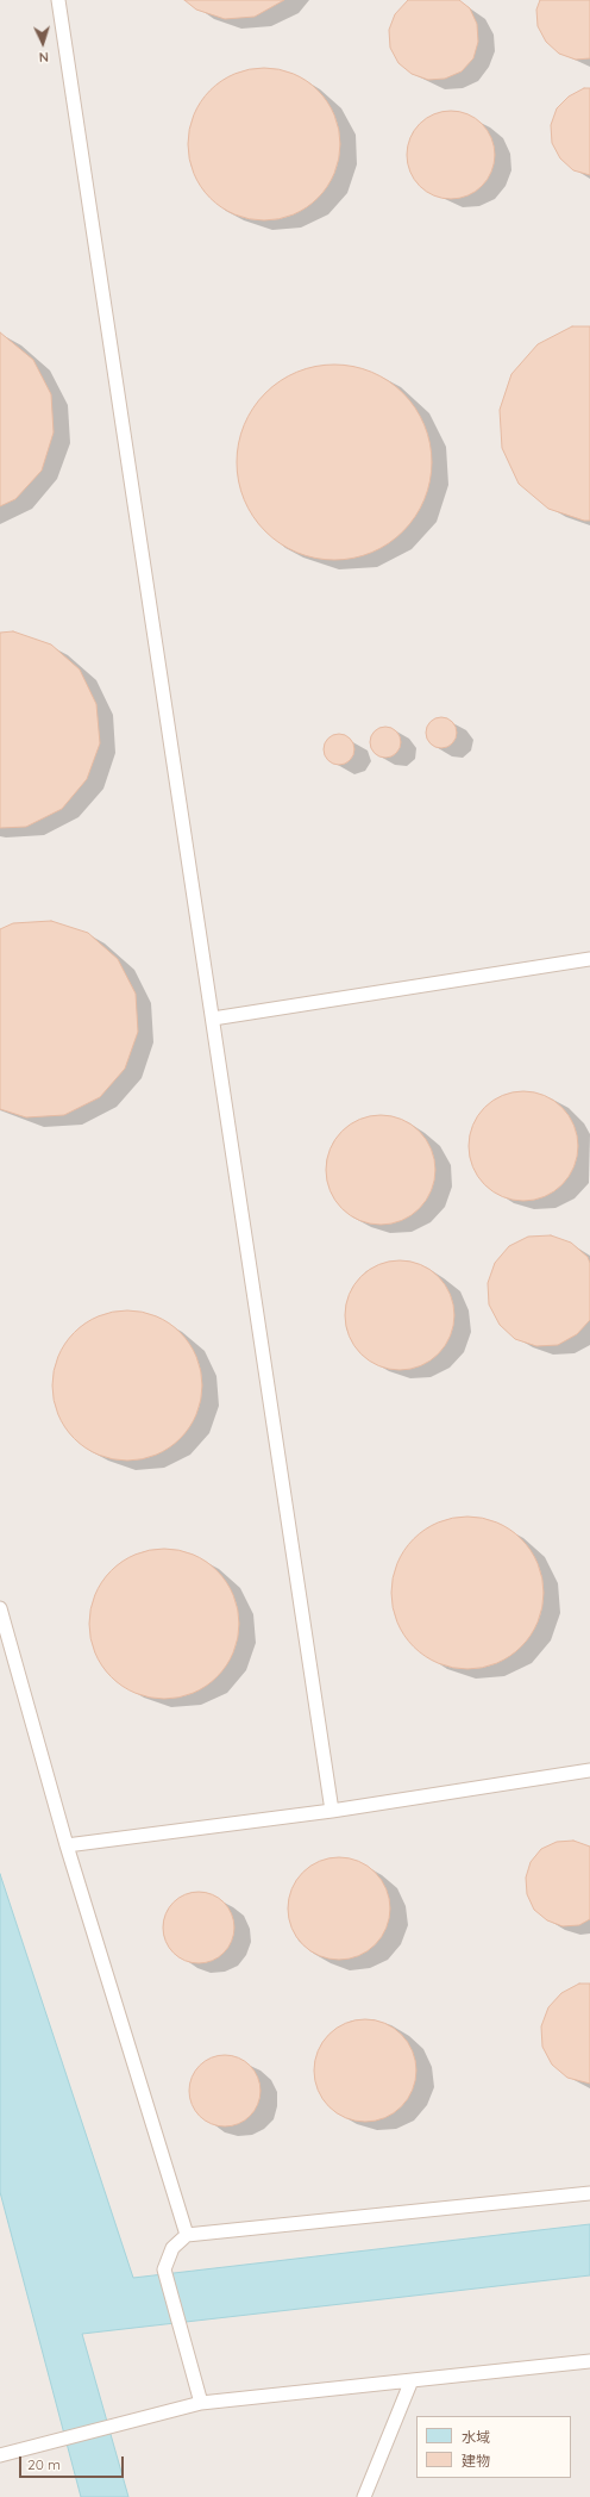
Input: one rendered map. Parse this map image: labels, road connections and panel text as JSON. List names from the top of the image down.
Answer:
{
  "legend": ["水域", "建物"],
  "scale_bar": "20 m",
  "north": "bottom"
}
